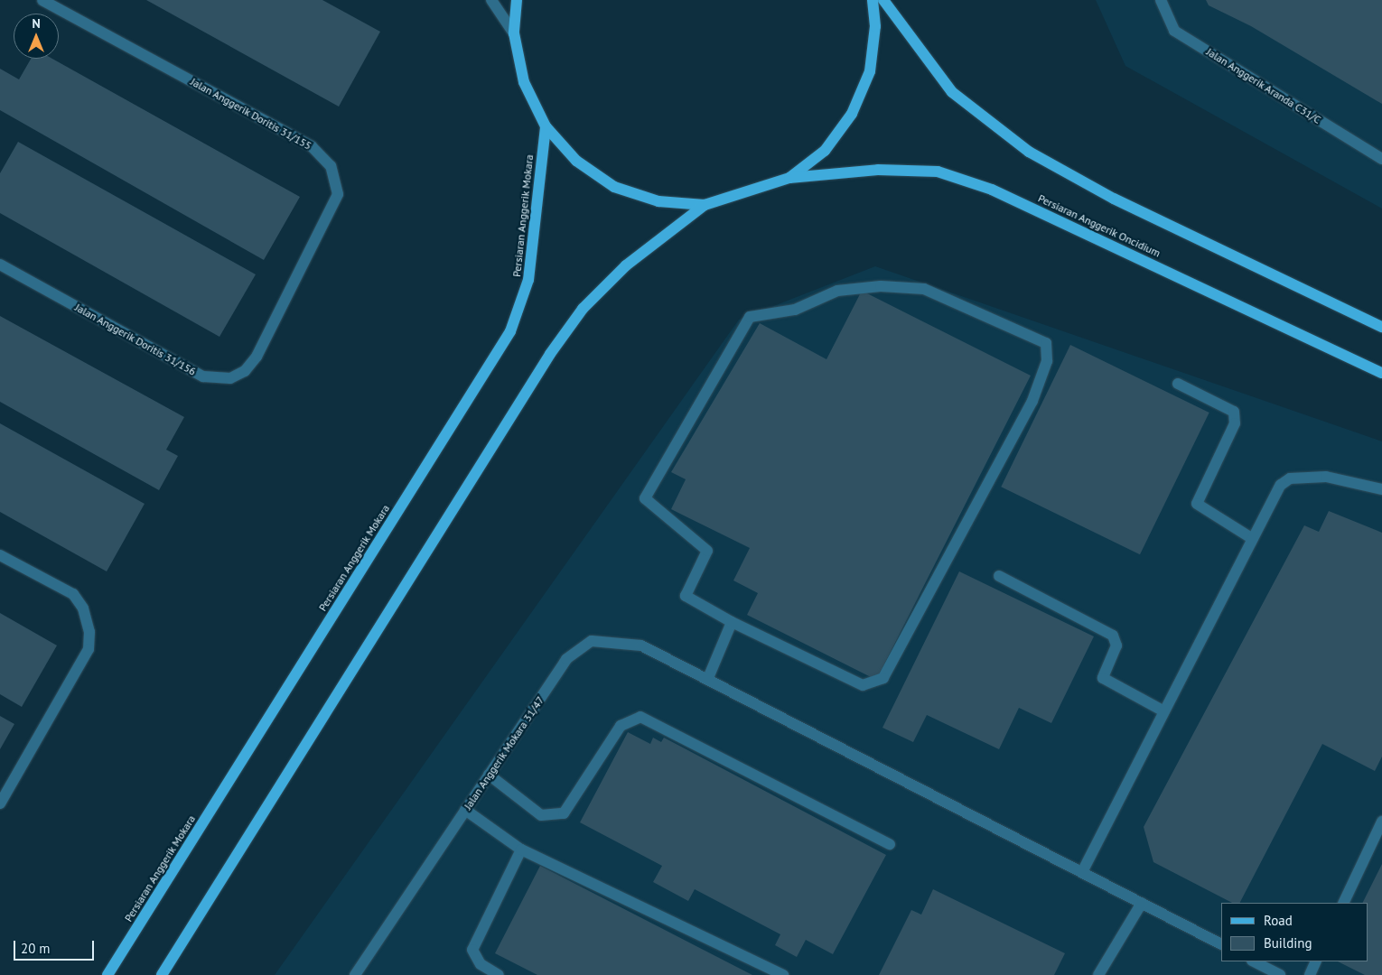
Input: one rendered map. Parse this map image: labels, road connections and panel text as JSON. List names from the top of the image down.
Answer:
{
  "streets": {
    "main road": ["Persiaran Anggerik Mokara", "Persiaran Anggerik Oncidium"],
    "street": [
      "Jalan Anggerik Aranda C31/C",
      "Jalan Anggerik Doritis 31/155",
      "Jalan Anggerik Doritis 31/156",
      "Jalan Anggerik Mokara 31/47"
    ]
  },
  "crossings": [
    ["Jalan Anggerik Doritis 31/155", "Jalan Anggerik Doritis 31/156"]
  ],
  "legend": ["Road", "Building"],
  "scale_bar": "20 m",
  "north": "top"
}
